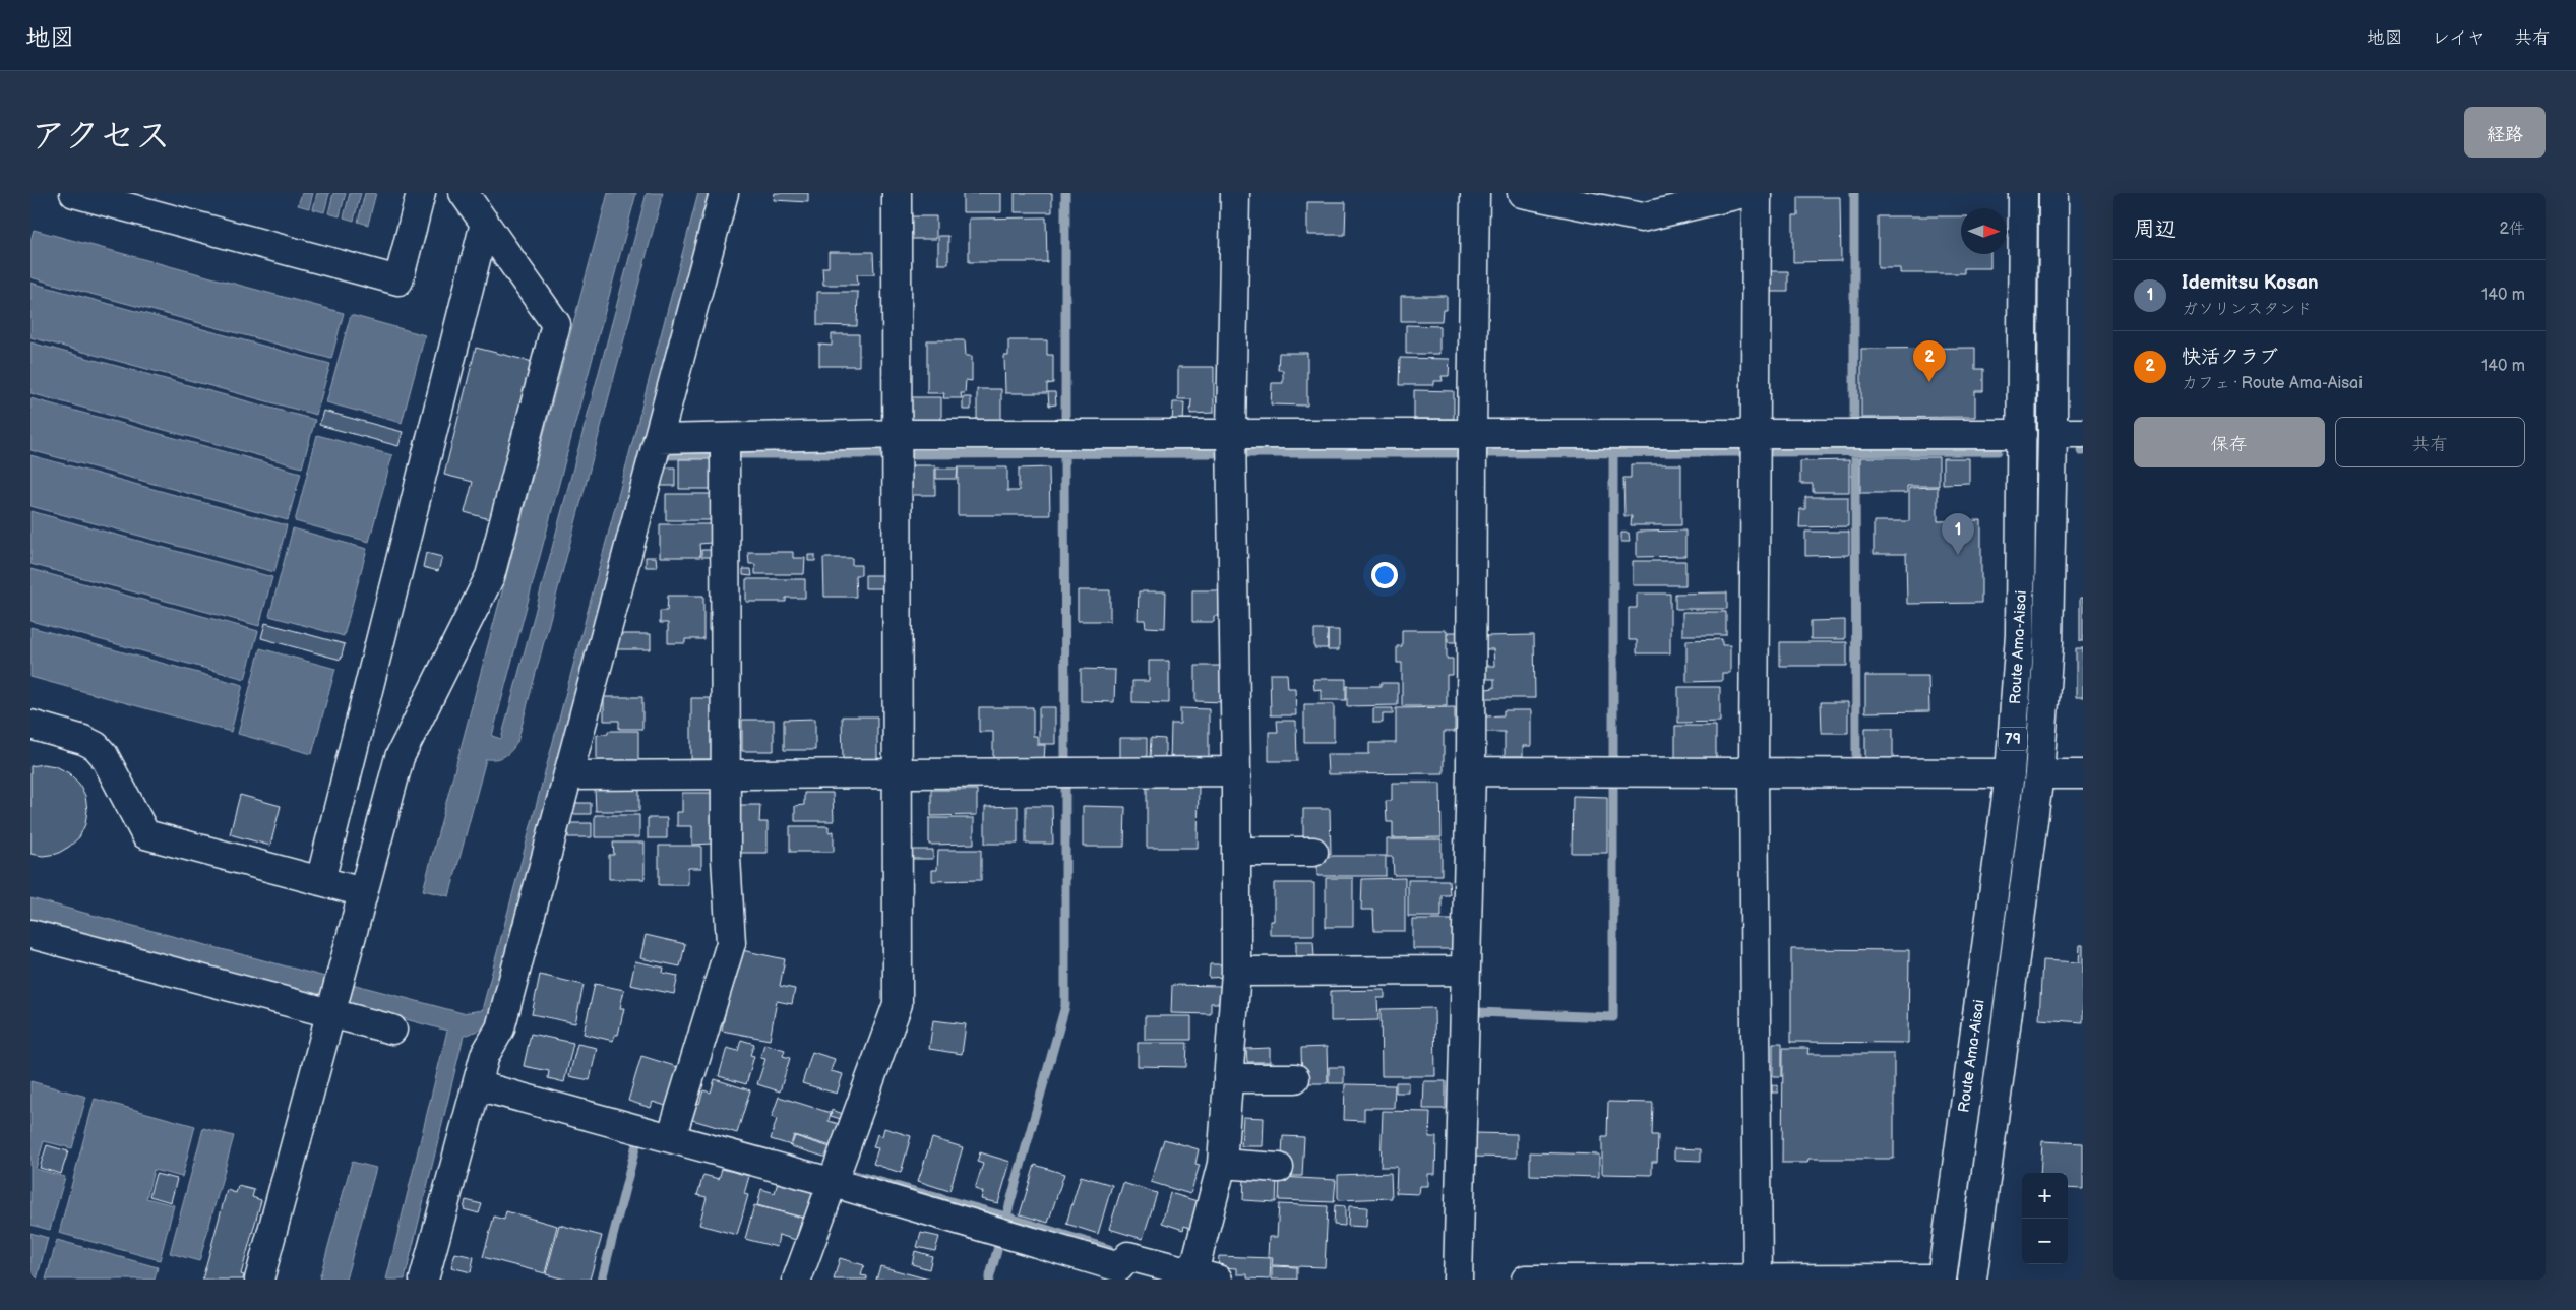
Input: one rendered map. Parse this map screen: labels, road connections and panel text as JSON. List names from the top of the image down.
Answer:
{
  "streets": {
    "street": ["Route Ama-Aisai", "79"]
  },
  "north": "right",
  "page": {
    "header": "地図",
    "nav": ["地図", "レイヤ", "共有"],
    "title": "アクセス",
    "buttons": [
      "経路",
      ["保存", "共有"]
    ],
    "heading": ["周辺", "2件"],
    "list": [
      {
        "mark": "1",
        "name": "Idemitsu Kosan",
        "note": "ガソリンスタンド",
        "value": "140 m"
      },
      {
        "mark": "2",
        "name": "快活クラブ",
        "note": "カフェ · Route Ama-Aisai",
        "value": "140 m"
      }
    ],
    "pins": ["2", "1"],
    "map_buttons": ["+", "−"]
  }
}
